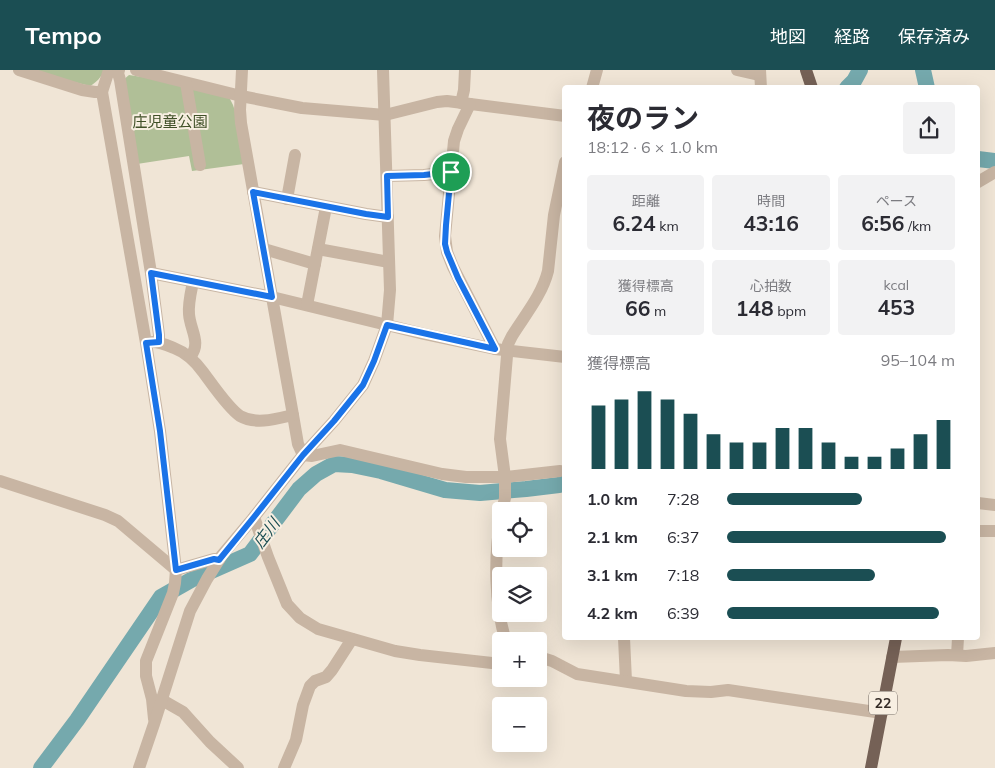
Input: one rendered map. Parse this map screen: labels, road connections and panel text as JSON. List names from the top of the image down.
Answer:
{
  "streets": {
    "main road": ["22"]
  },
  "water": ["庄川"],
  "parks": ["庄児童公園"],
  "page": {
    "header": "Tempo",
    "nav": ["地図", "経路", "保存済み"],
    "heading": ["夜のラン", "18:12 · 6 × 1.0 km"],
    "stats": [
      ["距離", "6.24 km"],
      ["時間", "43:16"],
      ["ペース", "6:56 /km"],
      ["獲得標高", "66 m"],
      ["心拍数", "148 bpm"],
      ["kcal", "453"]
    ],
    "chart": ["獲得標高", "95–104 m"],
    "list": [
      {
        "name": "1.0 km",
        "note": "7:28"
      },
      {
        "name": "2.1 km",
        "note": "6:37"
      },
      {
        "name": "3.1 km",
        "note": "7:18"
      },
      {
        "name": "4.2 km",
        "note": "6:39"
      }
    ],
    "map_buttons": ["+", "−"]
  }
}
